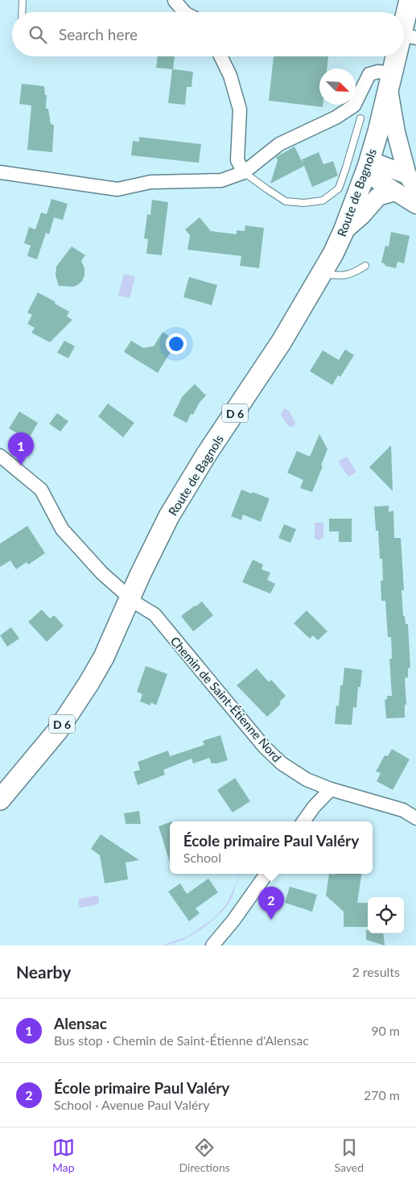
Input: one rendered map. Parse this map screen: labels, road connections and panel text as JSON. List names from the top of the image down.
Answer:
{
  "streets": {
    "main road": ["Route de Bagnols", "D 6"],
    "street": ["Chemin de Saint-Étienne Nord"]
  },
  "crossings": [
    ["Route de Bagnols", "Chemin de Saint-Étienne Nord"]
  ],
  "north": "bottom right",
  "page": {
    "search": "Search here",
    "pins": ["1", "2"],
    "popup": ["École primaire Paul Valéry", "School"],
    "heading": ["Nearby", "2 results"],
    "list": [
      {
        "mark": "1",
        "name": "Alensac",
        "note": "Bus stop · Chemin de Saint-Étienne d'Alensac",
        "value": "90 m"
      },
      {
        "mark": "2",
        "name": "École primaire Paul Valéry",
        "note": "School · Avenue Paul Valéry",
        "value": "270 m"
      }
    ],
    "nav": ["Map", "Directions", "Saved"]
  }
}
